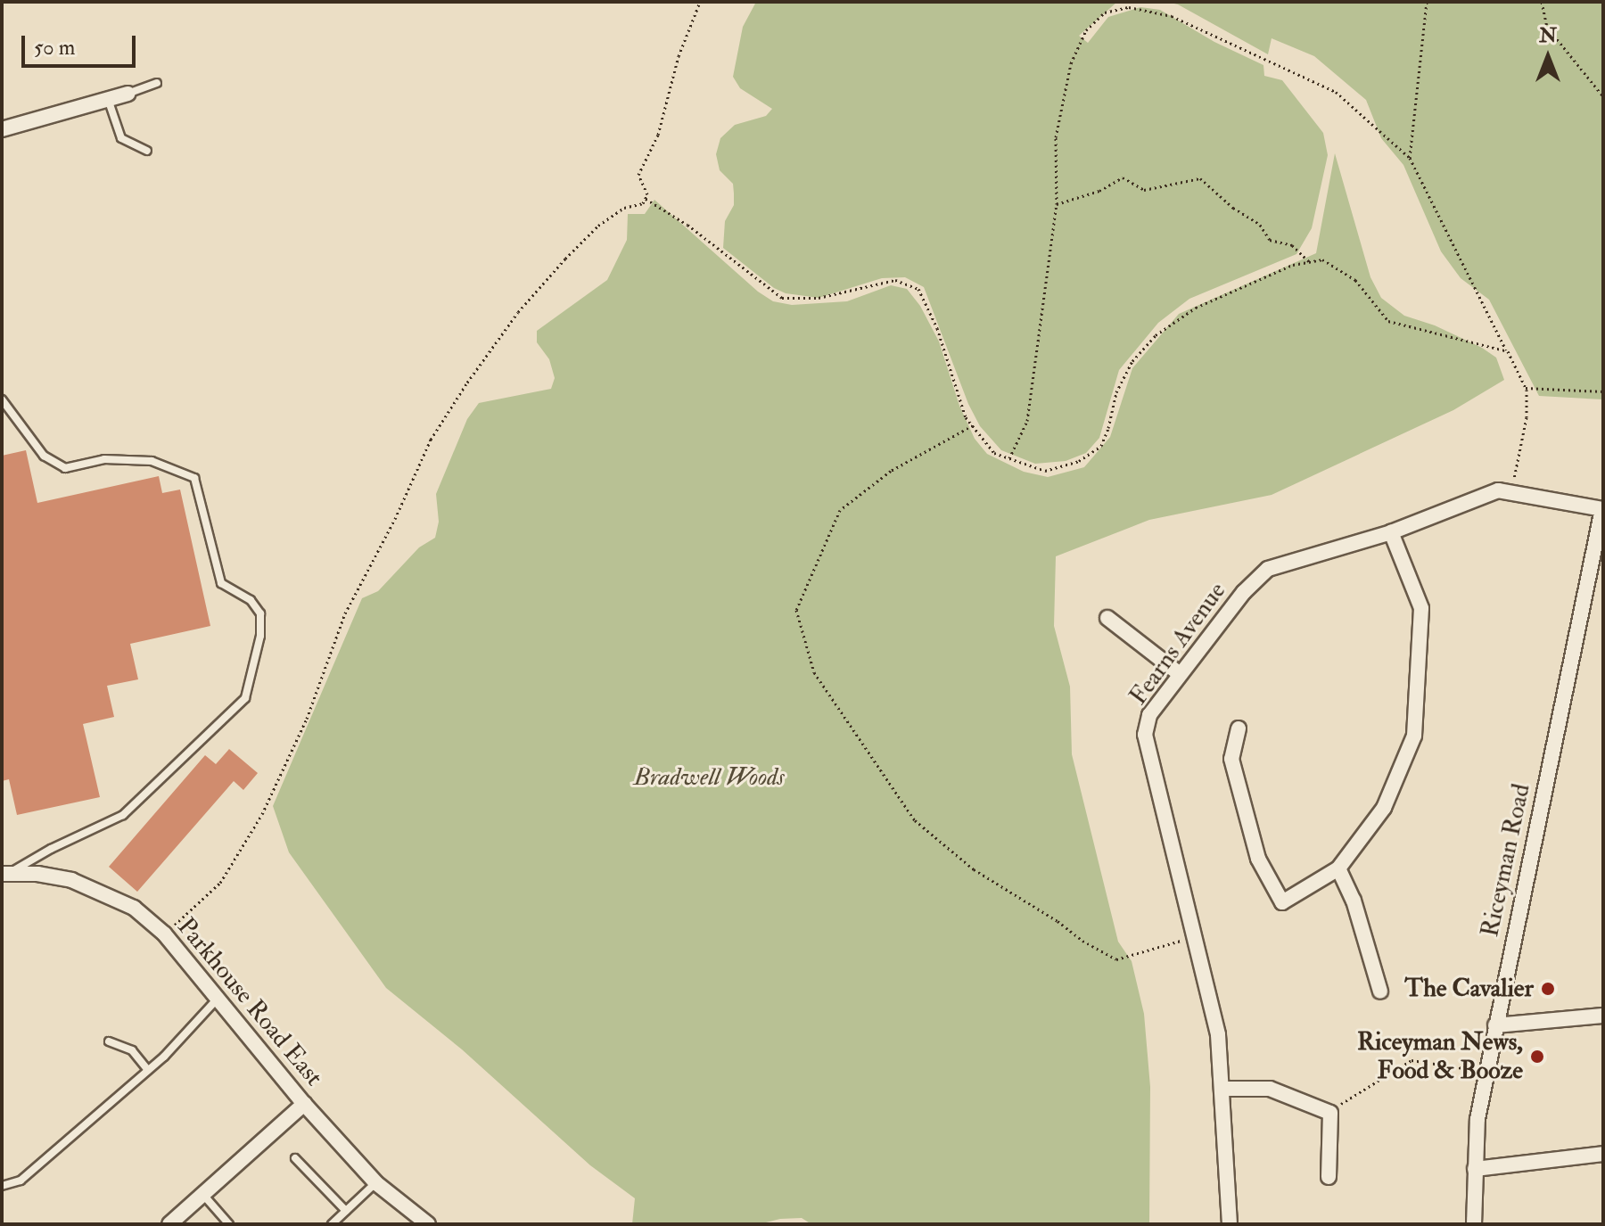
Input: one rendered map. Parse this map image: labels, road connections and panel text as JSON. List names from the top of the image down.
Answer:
{
  "streets": {
    "street": ["Fearns Avenue", "Riceyman Road", "Parkhouse Road East"]
  },
  "crossings": [
    ["Fearns Avenue", "Riceyman Road"]
  ],
  "parks": ["Bradwell Woods"],
  "places": ["The Cavalier", "Riceyman News, Food & Booze"],
  "scale_bar": "50 m",
  "north": "top"
}
